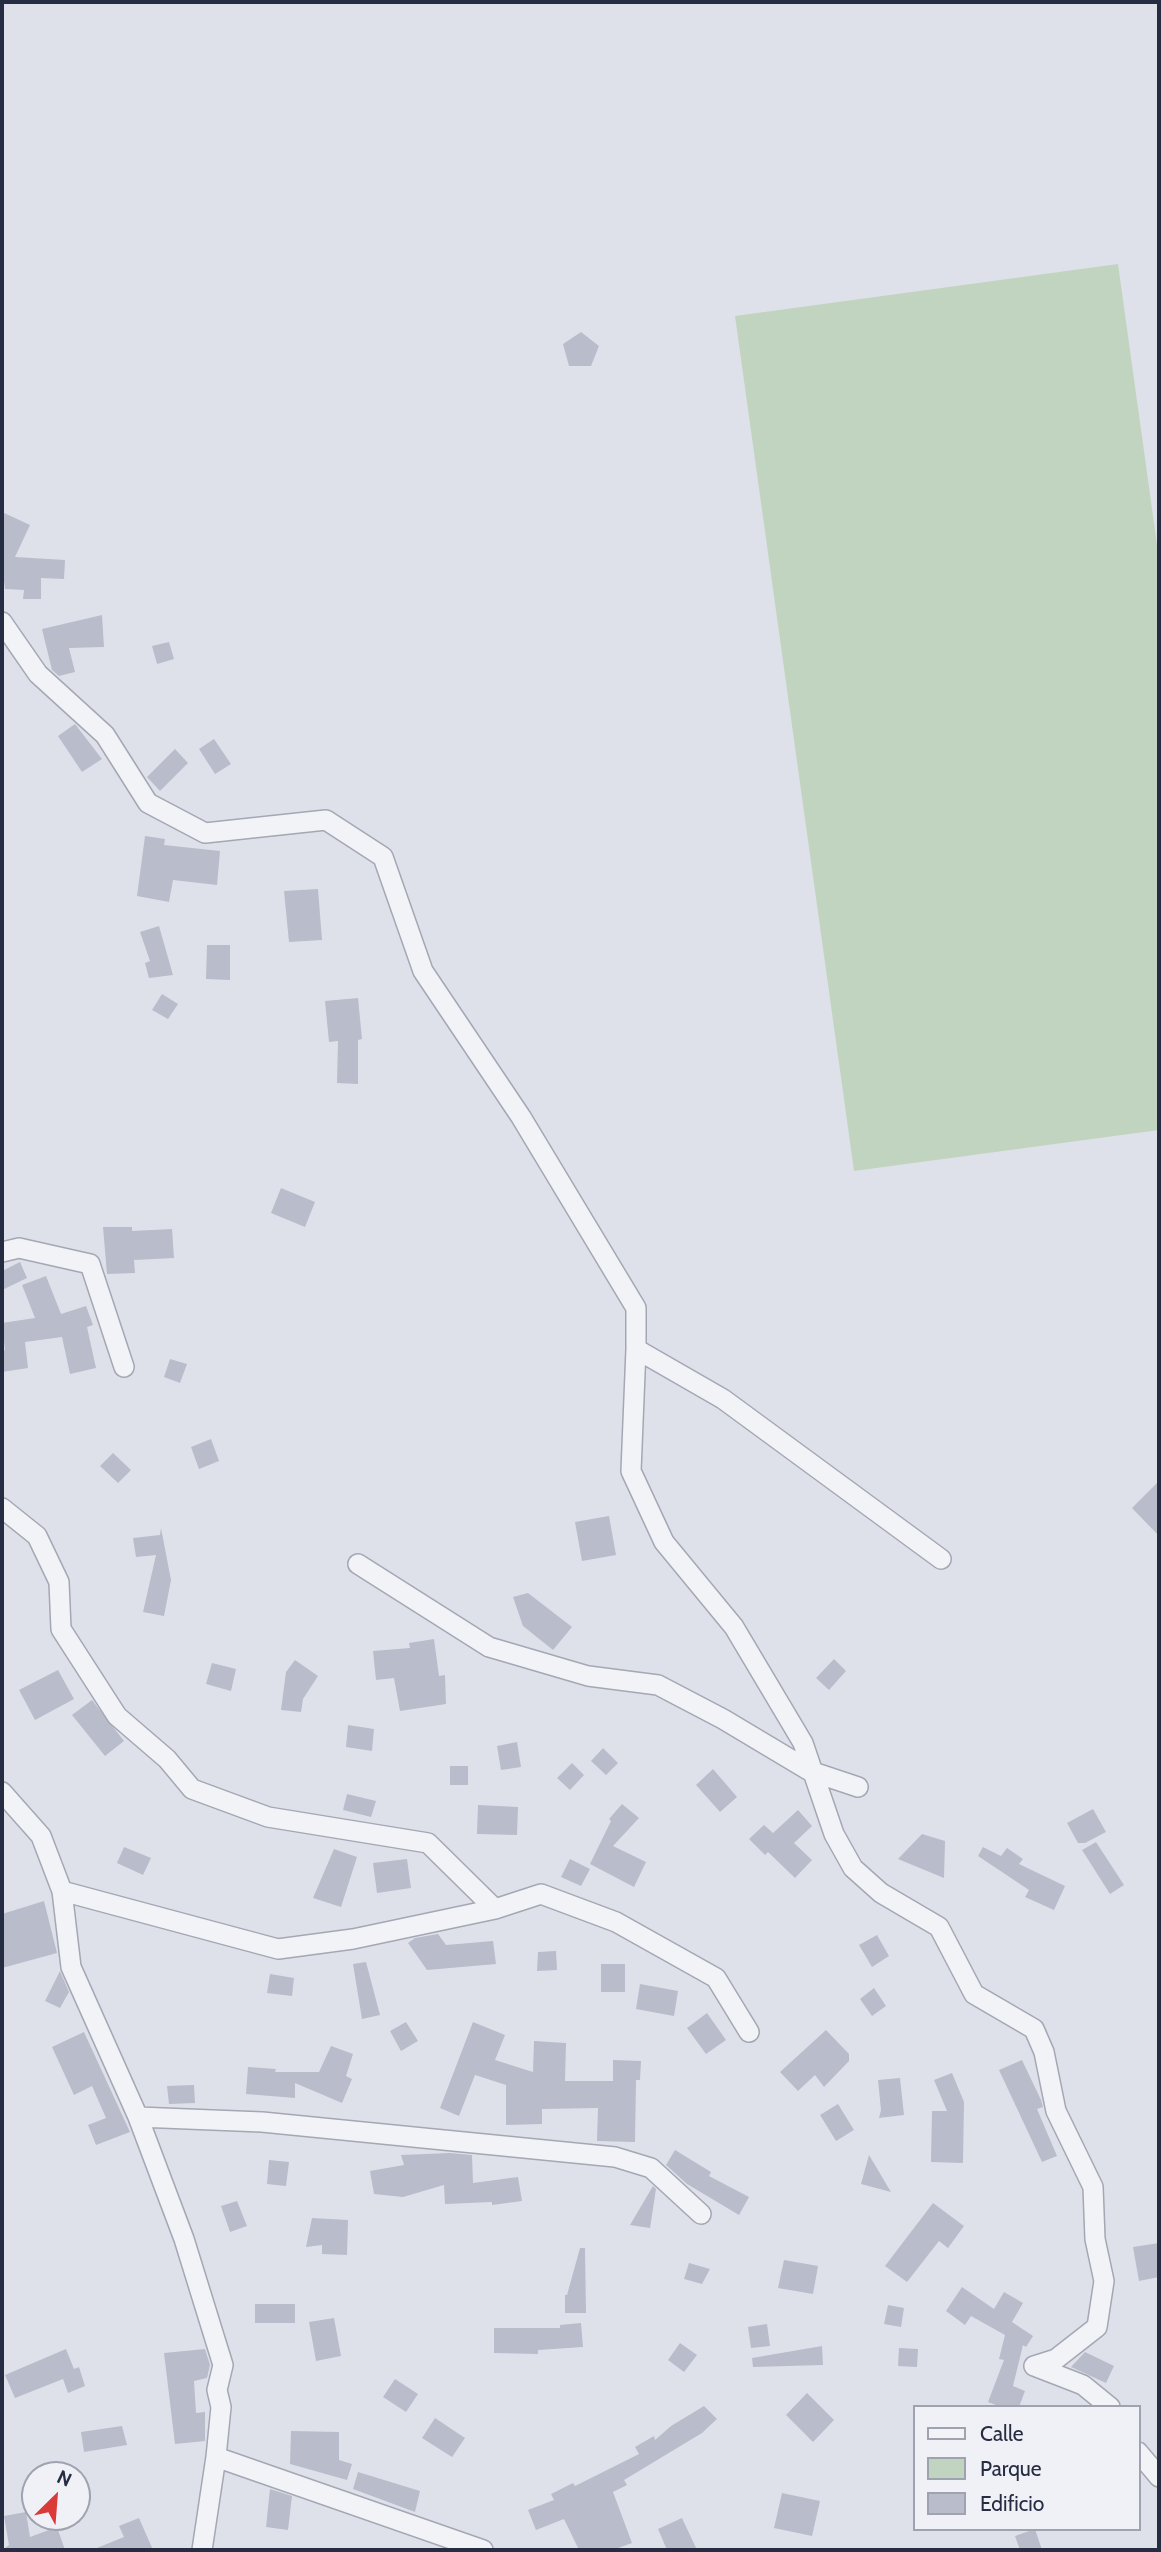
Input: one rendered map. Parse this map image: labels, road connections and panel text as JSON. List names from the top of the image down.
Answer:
{
  "legend": ["Calle", "Parque", "Edificio"],
  "north": "top right"
}
